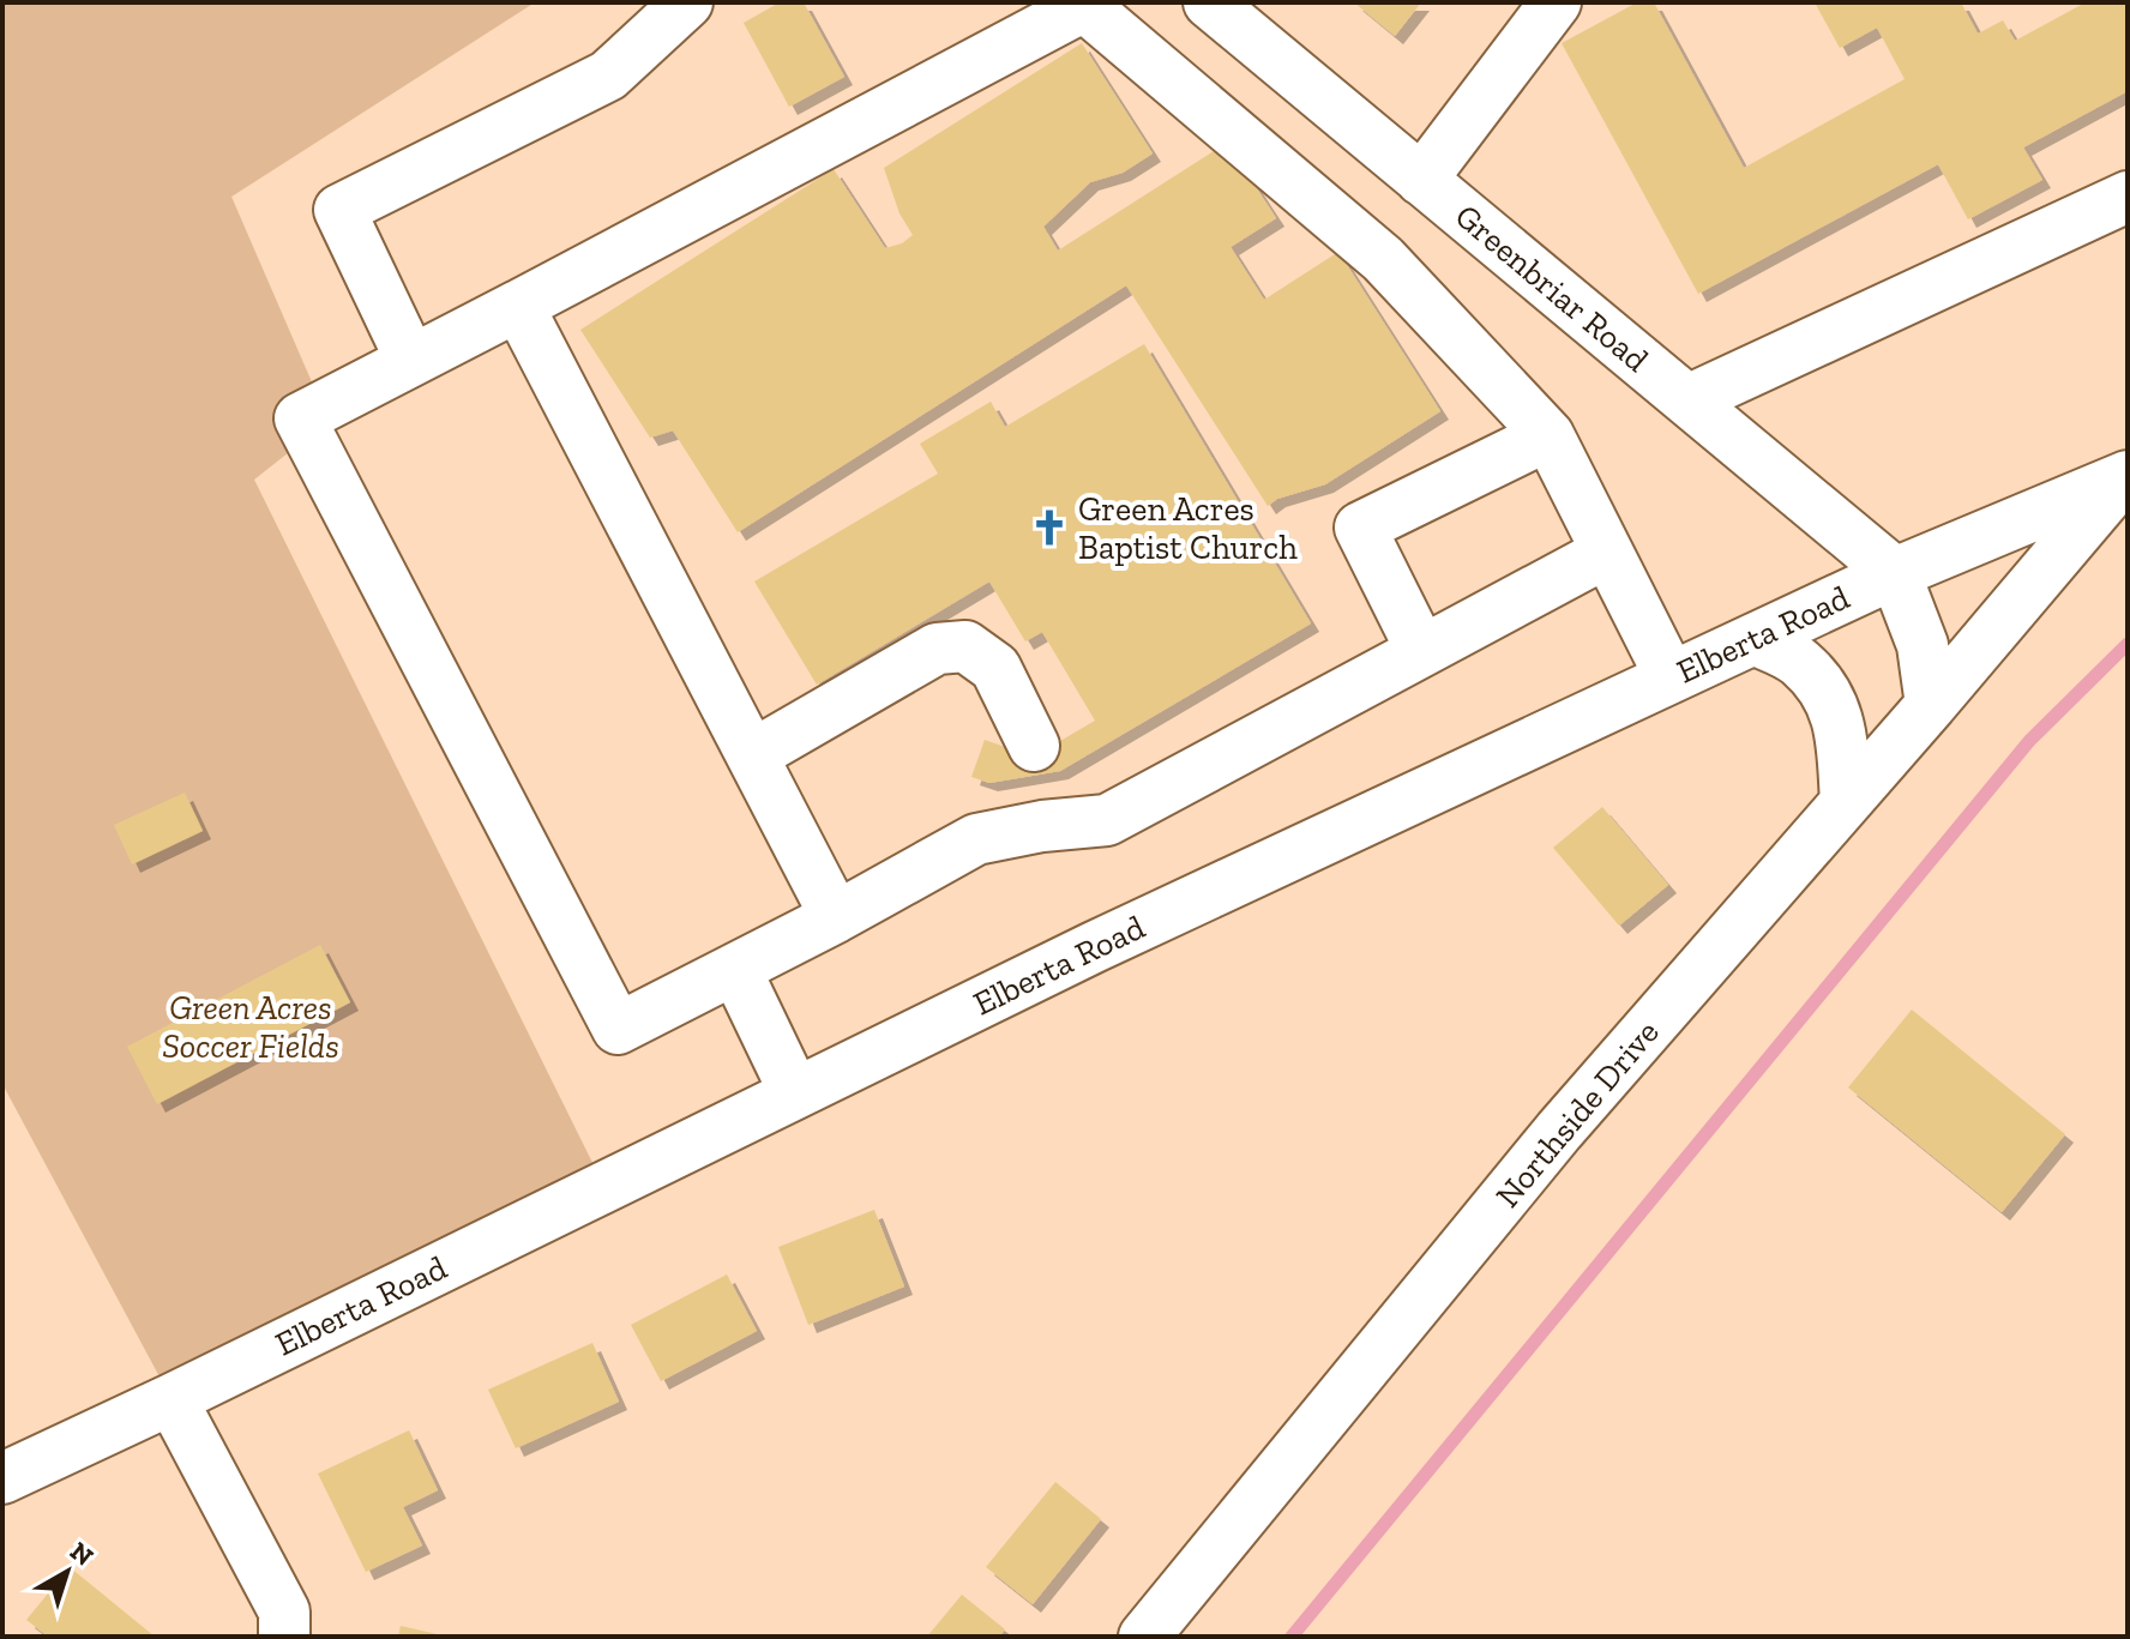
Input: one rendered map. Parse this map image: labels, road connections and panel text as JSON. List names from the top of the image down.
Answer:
{
  "streets": {
    "street": ["Greenbriar Road", "Elberta Road", "Northside Drive"]
  },
  "crossings": [
    ["Greenbriar Road", "Elberta Road"],
    ["Elberta Road", "Northside Drive"]
  ],
  "parks": ["Green Acres Soccer Fields"],
  "places": {
    "church": ["Green Acres Baptist Church"]
  },
  "north": "top right"
}
